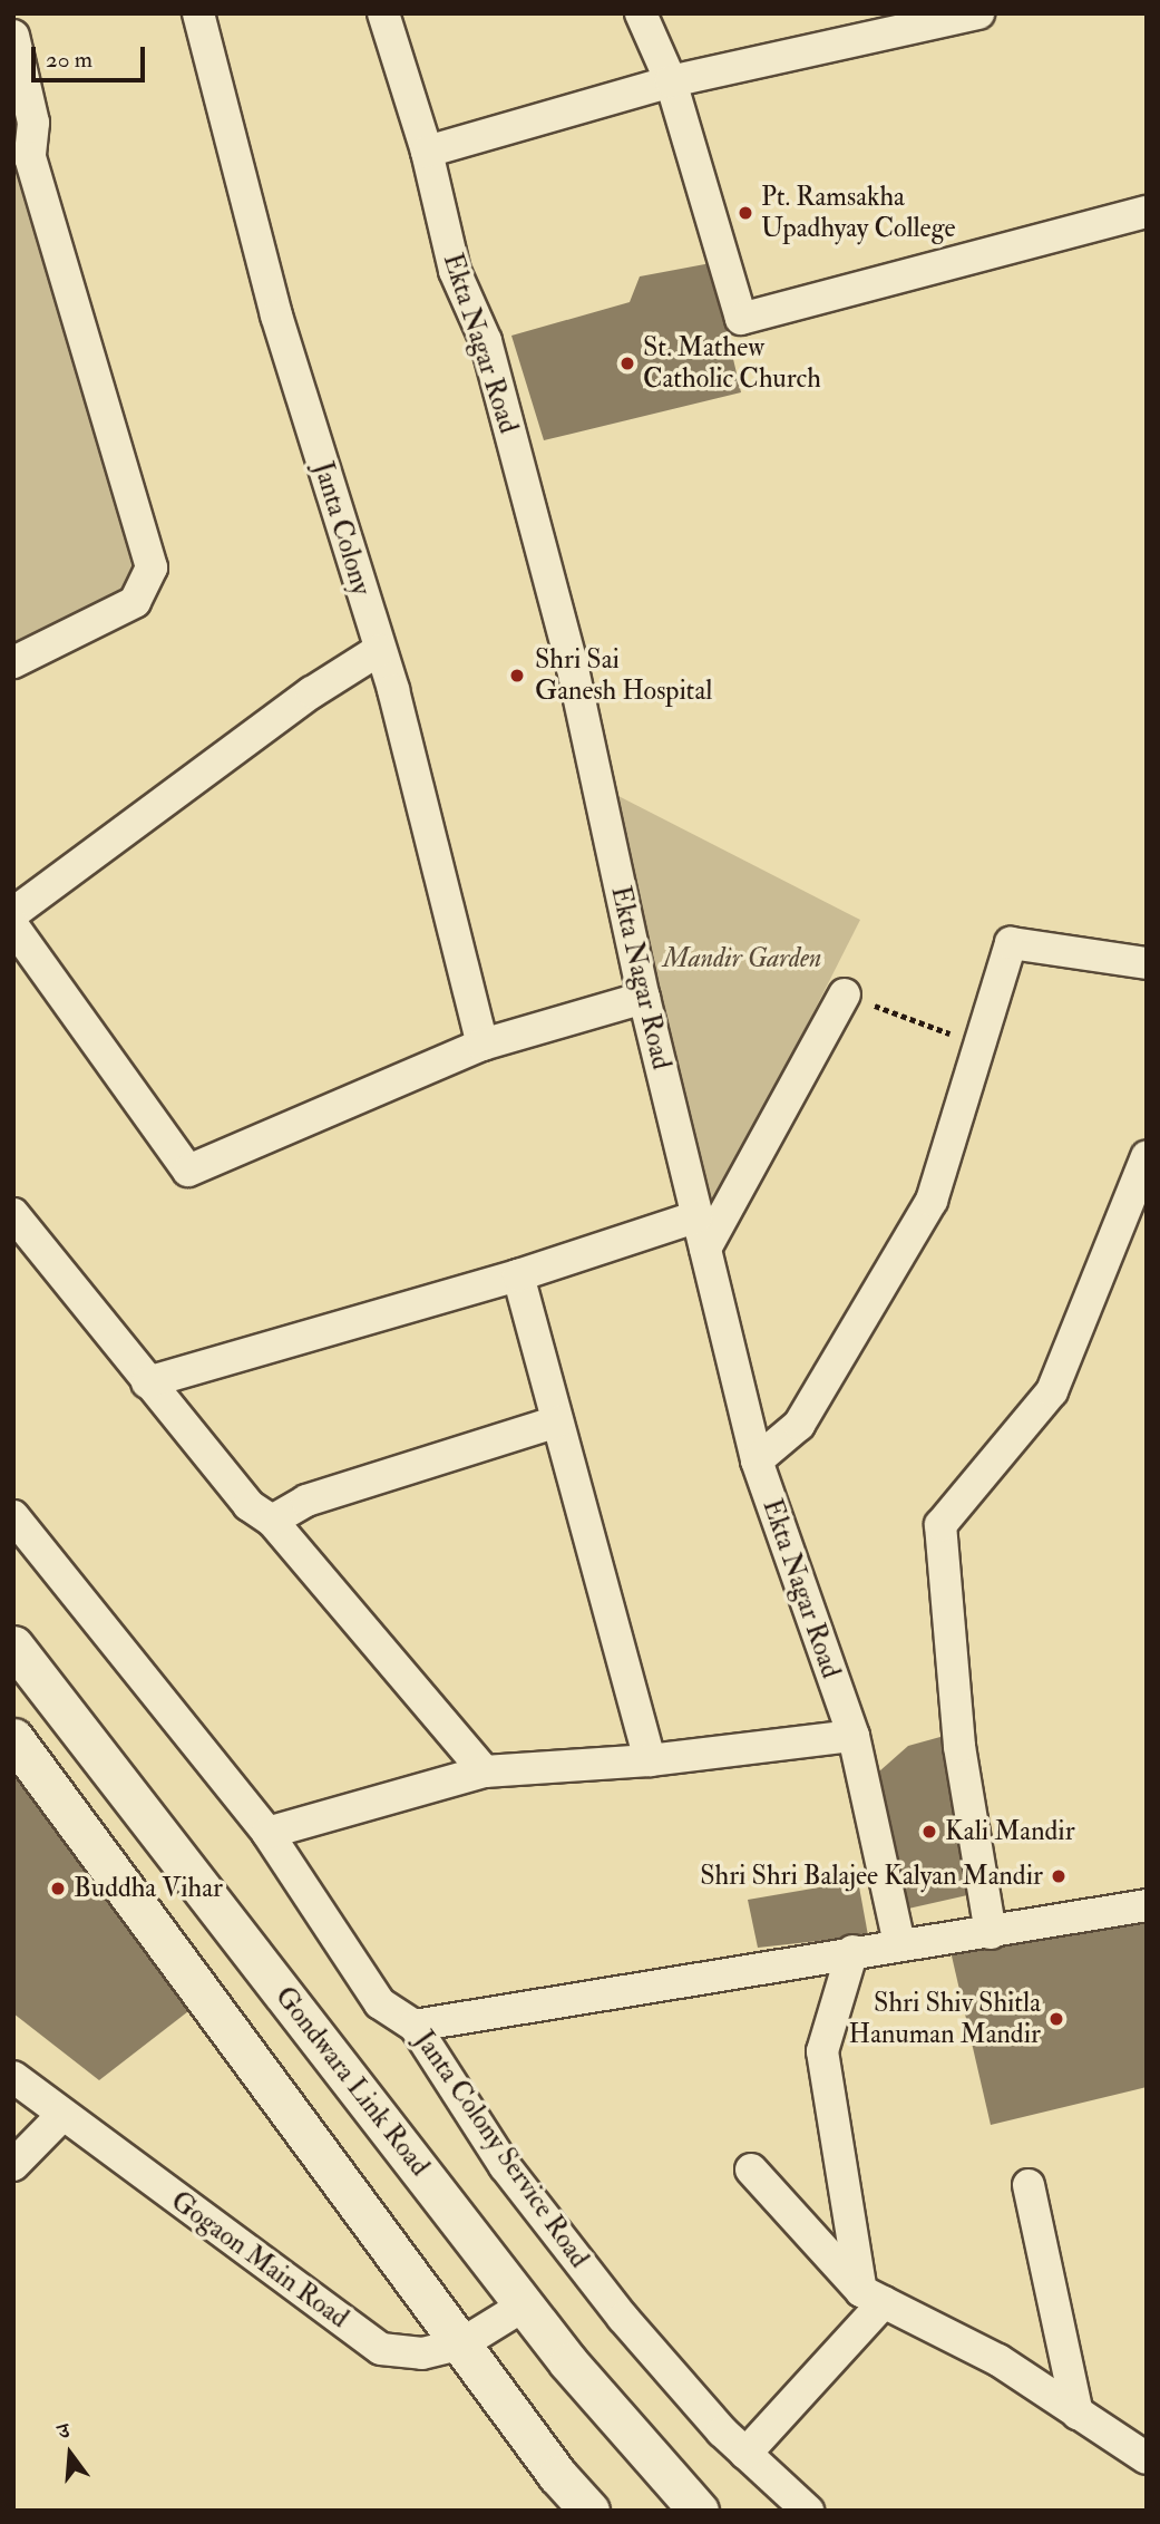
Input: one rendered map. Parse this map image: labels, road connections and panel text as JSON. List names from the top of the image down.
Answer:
{
  "streets": {
    "street": [
      "Ekta Nagar Road",
      "Janta Colony",
      "Gondwara Link Road",
      "Janta Colony Service Road",
      "Gogaon Main Road"
    ]
  },
  "crossings": [
    ["Gondwara Link Road", "Gogaon Main Road"]
  ],
  "parks": ["Mandir Garden"],
  "places": [
    "Pt. Ramsakha Upadhyay College",
    "St. Mathew Catholic Church",
    "Shri Sai Ganesh Hospital",
    "Kali Mandir",
    "Shri Shri Balajee Kalyan Mandir",
    "Buddha Vihar",
    "Shri Shiv Shitla Hanuman Mandir"
  ],
  "scale_bar": "20 m",
  "north": "top"
}
